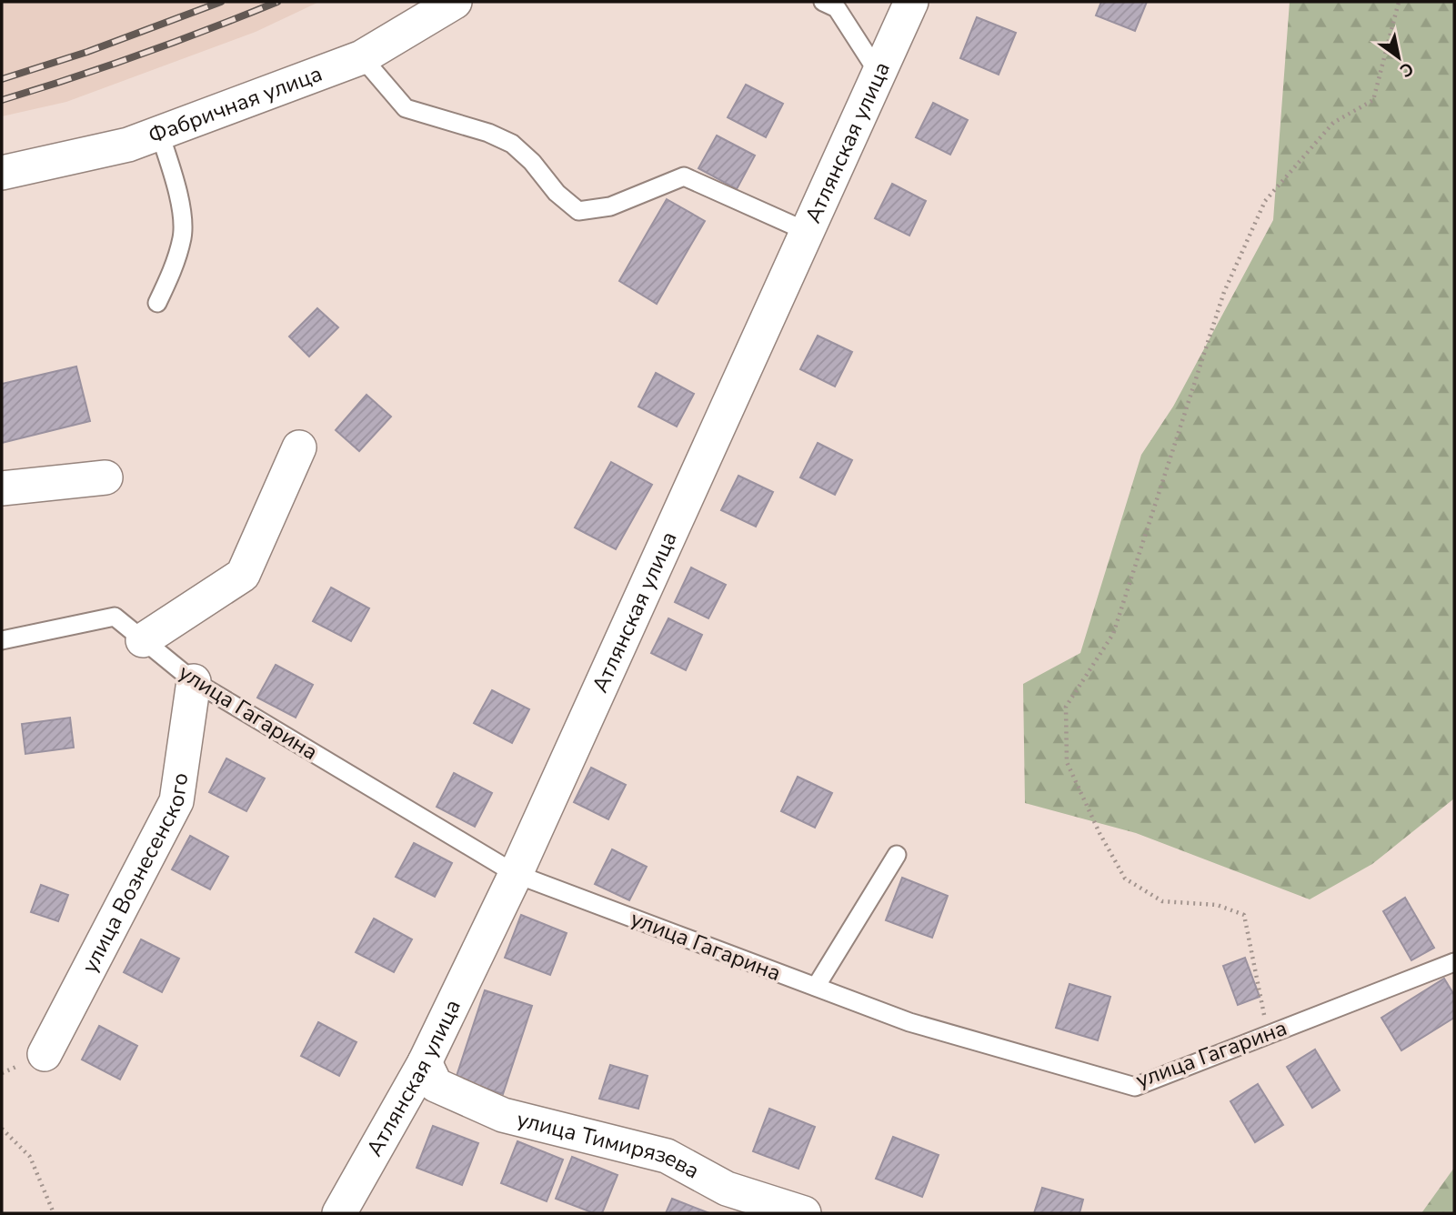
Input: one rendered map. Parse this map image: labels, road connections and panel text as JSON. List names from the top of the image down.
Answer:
{
  "streets": {
    "street": [
      "Фабричная улица",
      "Атлянская улица",
      "улица Вознесенского",
      "улица Тимирязева"
    ],
    "lane": ["улица Гагарина"]
  },
  "crossings": [
    ["Атлянская улица", "улица Гагарина"],
    ["Атлянская улица", "улица Тимирязева"],
    ["улица Гагарина", "улица Вознесенского"]
  ],
  "north": "bottom right"
}
